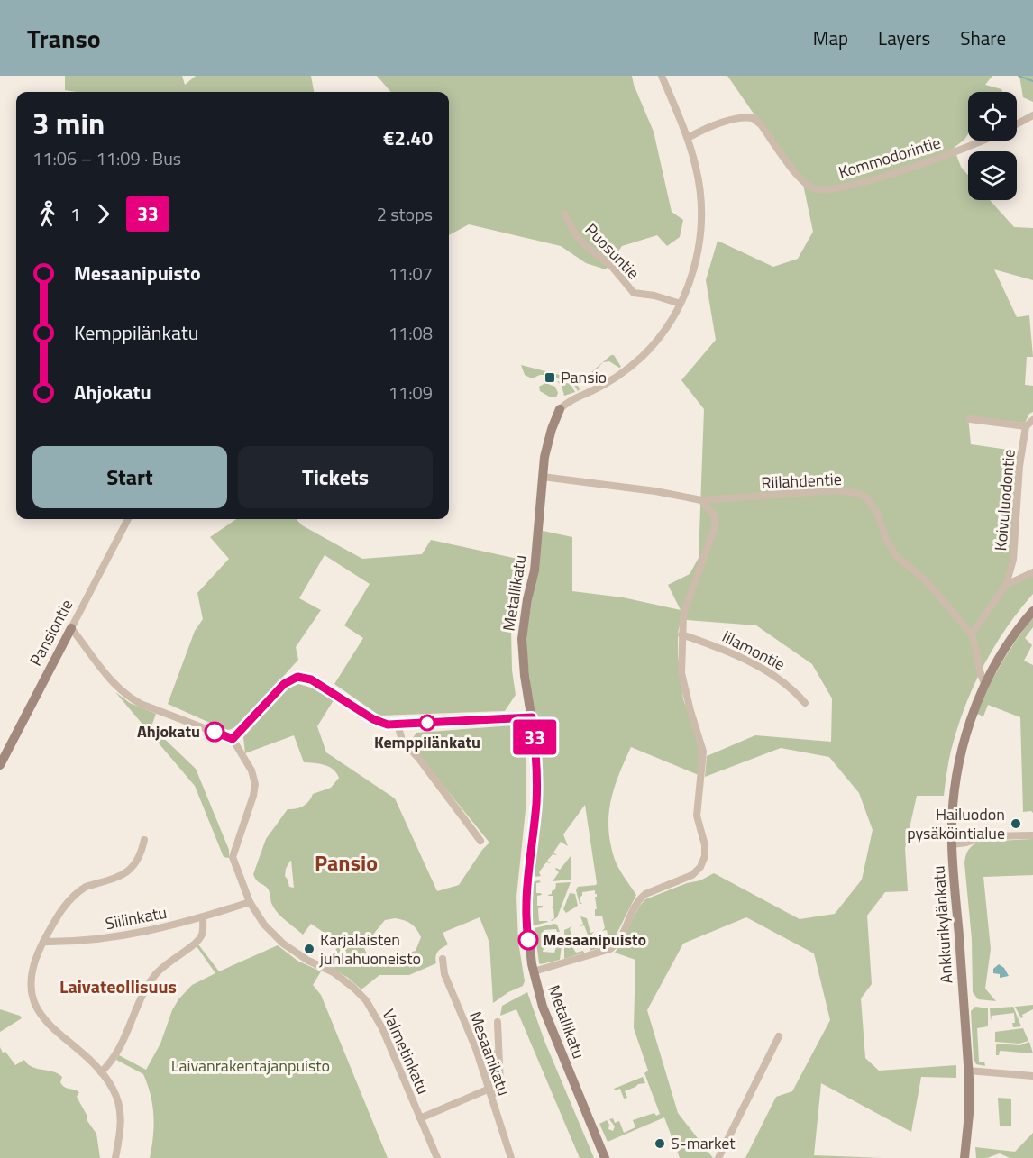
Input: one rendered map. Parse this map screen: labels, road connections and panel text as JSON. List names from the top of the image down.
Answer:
{
  "streets": {
    "street": [
      "Kommodorintie",
      "Puosuntie",
      "Riilahdentie",
      "Koivuluodontie",
      "Metallikatu",
      "Pansiontie",
      "Iilamontie",
      "Siilinkatu",
      "Ankkurikylänkatu",
      "Valmetinkatu",
      "Mesaanikatu"
    ]
  },
  "crossings": [
    ["Riilahdentie", "Metallikatu"],
    ["Riilahdentie", "Ankkurikylänkatu"],
    ["Siilinkatu", "Valmetinkatu"]
  ],
  "districts": ["Pansio", "Laivateollisuus"],
  "parks": ["Laivanrakentajanpuisto"],
  "places": {
    "transit": ["Pansio"],
    "other": [
      "Kemppilänkatu",
      "Ahjokatu",
      "Hailuodon pysäköintialue",
      "Mesaanipuisto",
      "Karjalaisten juhlahuoneisto",
      "S-market"
    ]
  },
  "lines": ["bus line 33"],
  "page": {
    "header": "Transo",
    "nav": ["Map", "Layers", "Share"],
    "on_map": "33",
    "heading": ["3 min", "11:06 – 11:09 · Bus", "€2.40"],
    "legs": ["1", "33", "2 stops"],
    "list": [
      {
        "name": "Mesaanipuisto",
        "value": "11:07"
      },
      {
        "name": "Kemppilänkatu",
        "value": "11:08"
      },
      {
        "name": "Ahjokatu",
        "value": "11:09"
      }
    ],
    "buttons": ["Start", "Tickets"]
  }
}
